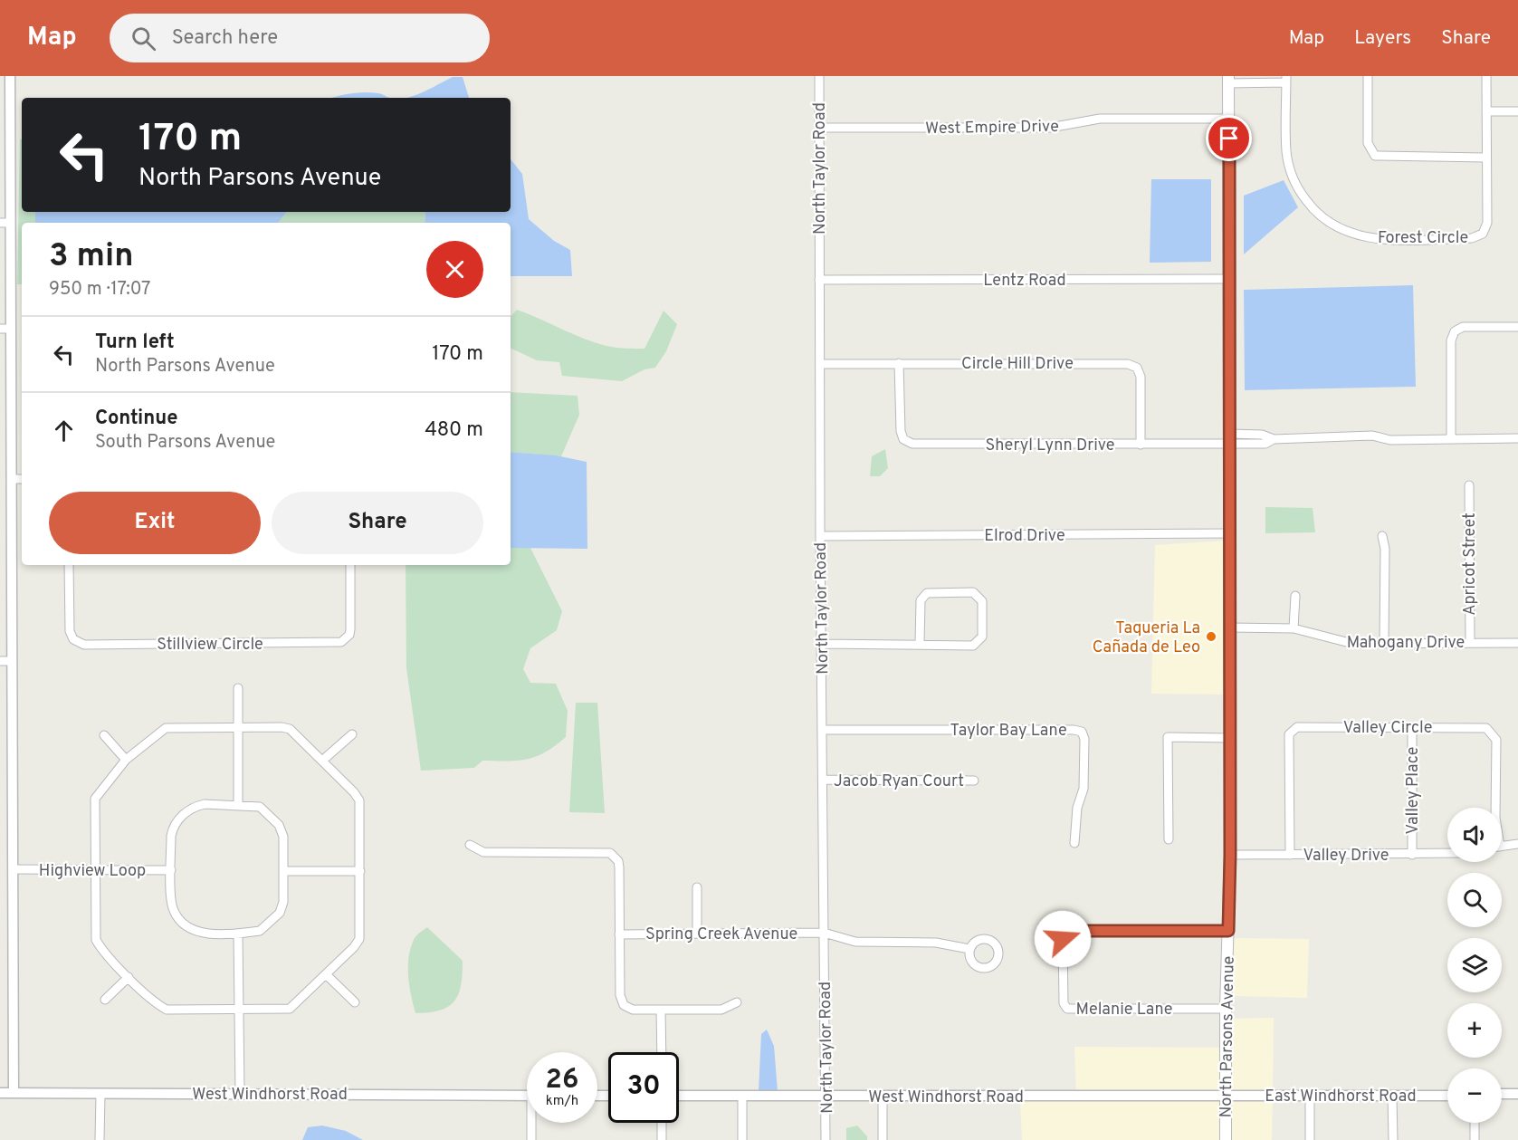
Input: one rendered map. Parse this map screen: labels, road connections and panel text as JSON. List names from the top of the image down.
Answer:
{
  "streets": {
    "main road": ["North Parsons Avenue"],
    "street": [
      "West Empire Drive",
      "North Taylor Road",
      "Forest Circle",
      "Lentz Road",
      "Circle Hill Drive",
      "Sheryl Lynn Drive",
      "Elrod Drive",
      "Apricot Street",
      "Mahogany Drive",
      "Stillview Circle",
      "Valley Circle",
      "Taylor Bay Lane",
      "Jacob Ryan Court",
      "Valley Place",
      "Valley Drive",
      "Highview Loop",
      "Spring Creek Avenue",
      "Melanie Lane",
      "West Windhorst Road",
      "East Windhorst Road"
    ]
  },
  "crossings": [
    ["West Empire Drive", "North Taylor Road"],
    ["West Empire Drive", "North Parsons Avenue"],
    ["North Taylor Road", "Lentz Road"],
    ["North Taylor Road", "Circle Hill Drive"],
    ["North Taylor Road", "Elrod Drive"],
    ["North Taylor Road", "Taylor Bay Lane"],
    ["North Taylor Road", "Jacob Ryan Court"],
    ["North Taylor Road", "Spring Creek Avenue"],
    ["North Taylor Road", "West Windhorst Road"],
    ["Forest Circle", "North Parsons Avenue"],
    ["Lentz Road", "North Parsons Avenue"],
    ["Circle Hill Drive", "Sheryl Lynn Drive"],
    ["Sheryl Lynn Drive", "North Parsons Avenue"],
    ["Elrod Drive", "North Parsons Avenue"],
    ["Apricot Street", "Mahogany Drive"],
    ["Mahogany Drive", "North Parsons Avenue"],
    ["Valley Circle", "Valley Place"],
    ["Valley Circle", "Valley Drive"],
    ["Valley Place", "Valley Drive"],
    ["Valley Drive", "North Parsons Avenue"],
    ["Melanie Lane", "North Parsons Avenue"],
    ["North Parsons Avenue", "West Windhorst Road"],
    ["North Parsons Avenue", "East Windhorst Road"],
    ["West Windhorst Road", "East Windhorst Road"]
  ],
  "places": ["Taqueria La Cañada de Leo"],
  "page": {
    "header": "Map",
    "search": "Search here",
    "nav": ["Map", "Layers", "Share"],
    "turn": ["170 m", "North Parsons Avenue"],
    "heading": ["3 min", "950 m · 17:07"],
    "list": [
      {
        "name": "Turn left",
        "note": "North Parsons Avenue",
        "value": "170 m"
      },
      {
        "name": "Continue",
        "note": "South Parsons Avenue",
        "value": "480 m"
      }
    ],
    "buttons": ["Exit", "Share"],
    "map_buttons": ["+", "−"],
    "speed": "26 km/h",
    "limit": "30"
  }
}
